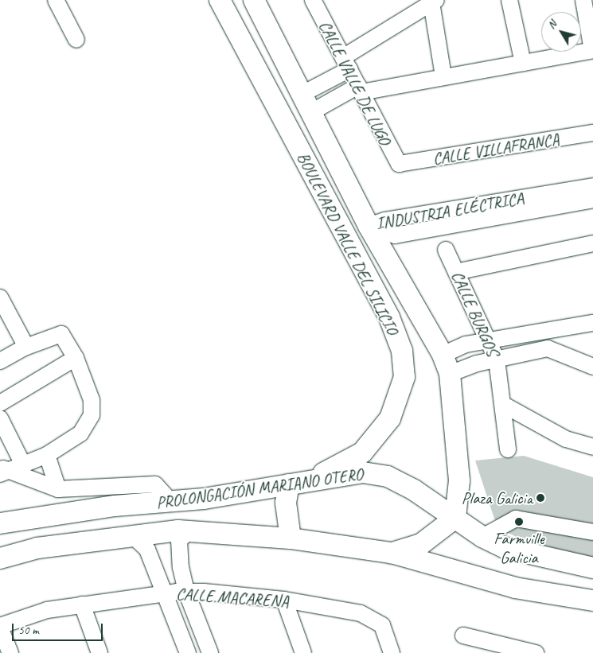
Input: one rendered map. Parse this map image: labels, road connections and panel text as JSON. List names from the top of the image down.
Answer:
{
  "streets": {
    "main road": ["BOULEVARD VALLE DEL SILICIO", "PROLONGACIÓN MARIANO OTERO"],
    "street": [
      "CALLE VALLE DE LUGO",
      "CALLE VILLAFRANCA",
      "INDUSTRIA ELÉCTRICA",
      "CALLE BURGOS",
      "CALLE MACARENA"
    ]
  },
  "crossings": [
    ["CALLE VALLE DE LUGO", "CALLE VILLAFRANCA"],
    ["INDUSTRIA ELÉCTRICA", "BOULEVARD VALLE DEL SILICIO"],
    ["BOULEVARD VALLE DEL SILICIO", "PROLONGACIÓN MARIANO OTERO"]
  ],
  "places": ["Plaza Galicia", "Farmville Galicia"],
  "scale_bar": "50 m",
  "north": "top left"
}
